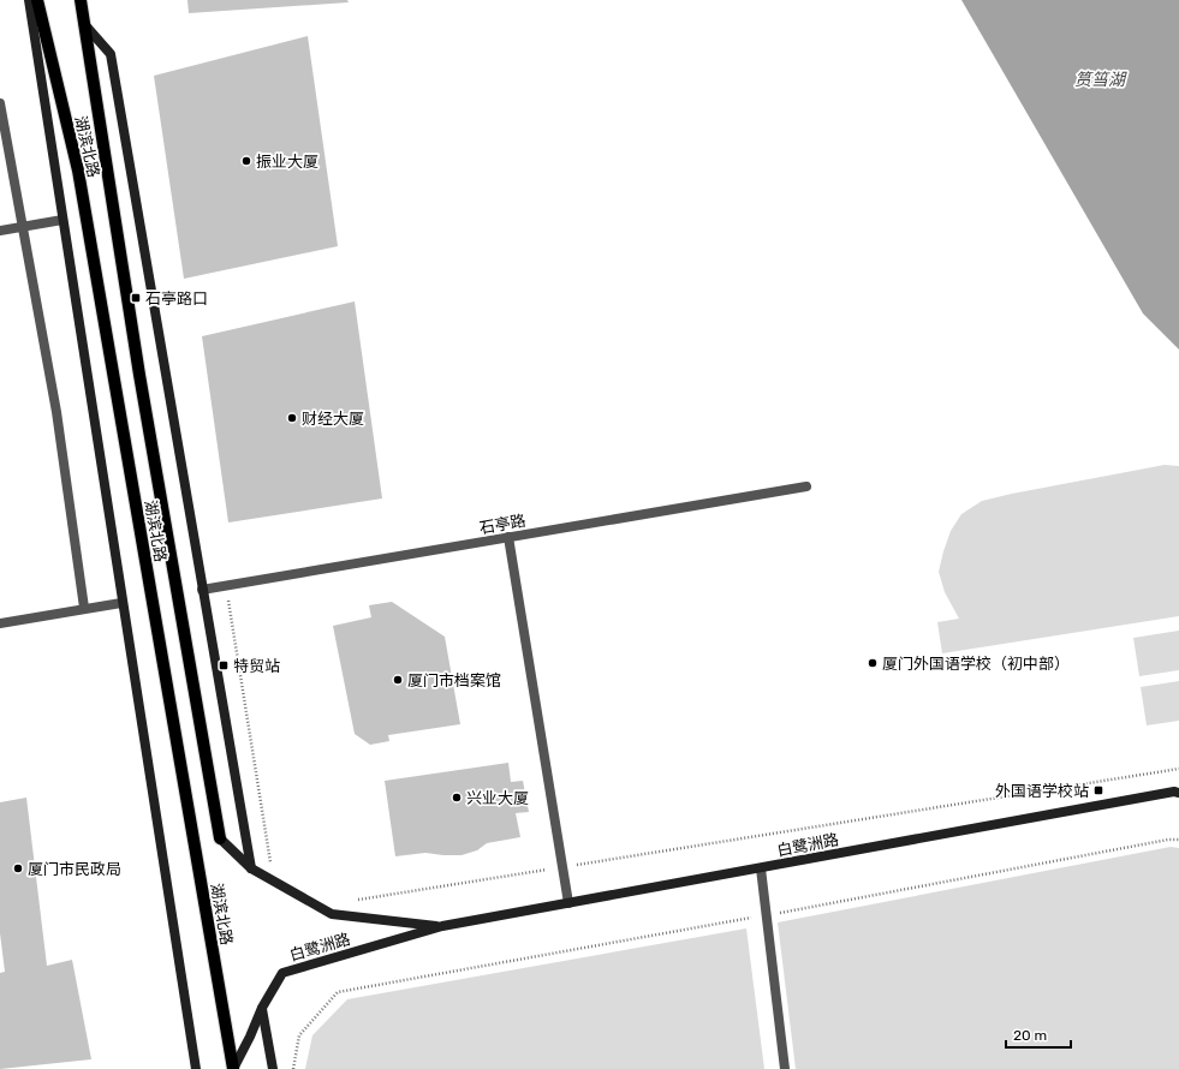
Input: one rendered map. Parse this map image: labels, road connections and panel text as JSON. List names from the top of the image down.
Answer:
{
  "streets": {
    "main road": ["湖滨北路"],
    "street": ["石亭路", "白鹭洲路"]
  },
  "crossings": [
    ["湖滨北路", "白鹭洲路"]
  ],
  "water": ["筼筜湖"],
  "places": {
    "other": [
      "振业大厦",
      "财经大厦",
      "厦门外国语学校（初中部）",
      "厦门市档案馆",
      "兴业大厦",
      "厦门市民政局"
    ],
    "transit": ["石亭路口", "特贸站", "外国语学校站"]
  },
  "scale_bar": "20 m"
}
